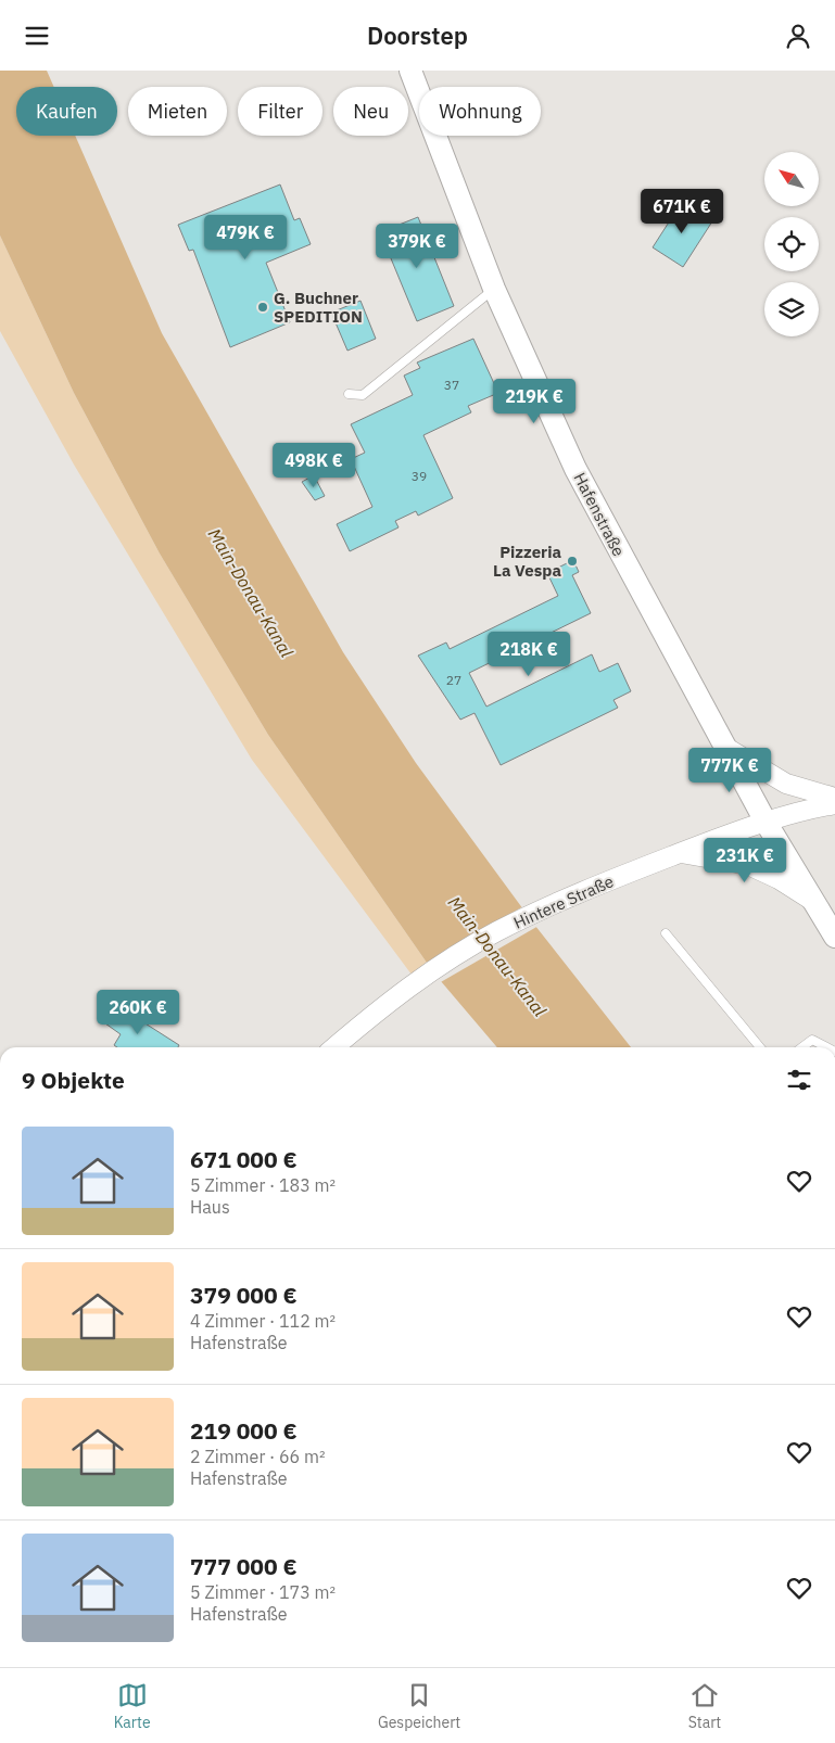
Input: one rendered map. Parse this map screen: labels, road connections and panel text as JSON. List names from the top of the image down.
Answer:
{
  "streets": {
    "main road": ["Hafenstraße"],
    "street": ["Hintere Straße"]
  },
  "crossings": [
    ["Hafenstraße", "Hintere Straße"]
  ],
  "water": ["Main-Donau-Kanal"],
  "places": ["G. Buchner SPEDITION", "Pizzeria La Vespa"],
  "house_numbers": ["37", "39", "27"],
  "north": "top left",
  "page": {
    "header": "Doorstep",
    "chip": [
      "Kaufen",
      "Mieten",
      "Filter",
      "Neu",
      "Wohnung"
    ],
    "price": [
      "671K €",
      "479K €",
      "379K €",
      "219K €",
      "498K €",
      "218K €",
      "777K €",
      "231K €",
      "260K €"
    ],
    "heading": "9 Objekte",
    "list": [
      {
        "name": "671 000 €",
        "note": "5 Zimmer · 183 m² · Haus"
      },
      {
        "name": "379 000 €",
        "note": "4 Zimmer · 112 m² · Hafenstraße"
      },
      {
        "name": "219 000 €",
        "note": "2 Zimmer · 66 m² · Hafenstraße"
      },
      {
        "name": "777 000 €",
        "note": "5 Zimmer · 173 m² · Hafenstraße"
      }
    ],
    "tabs": ["Karte", "Gespeichert", "Start"]
  }
}
